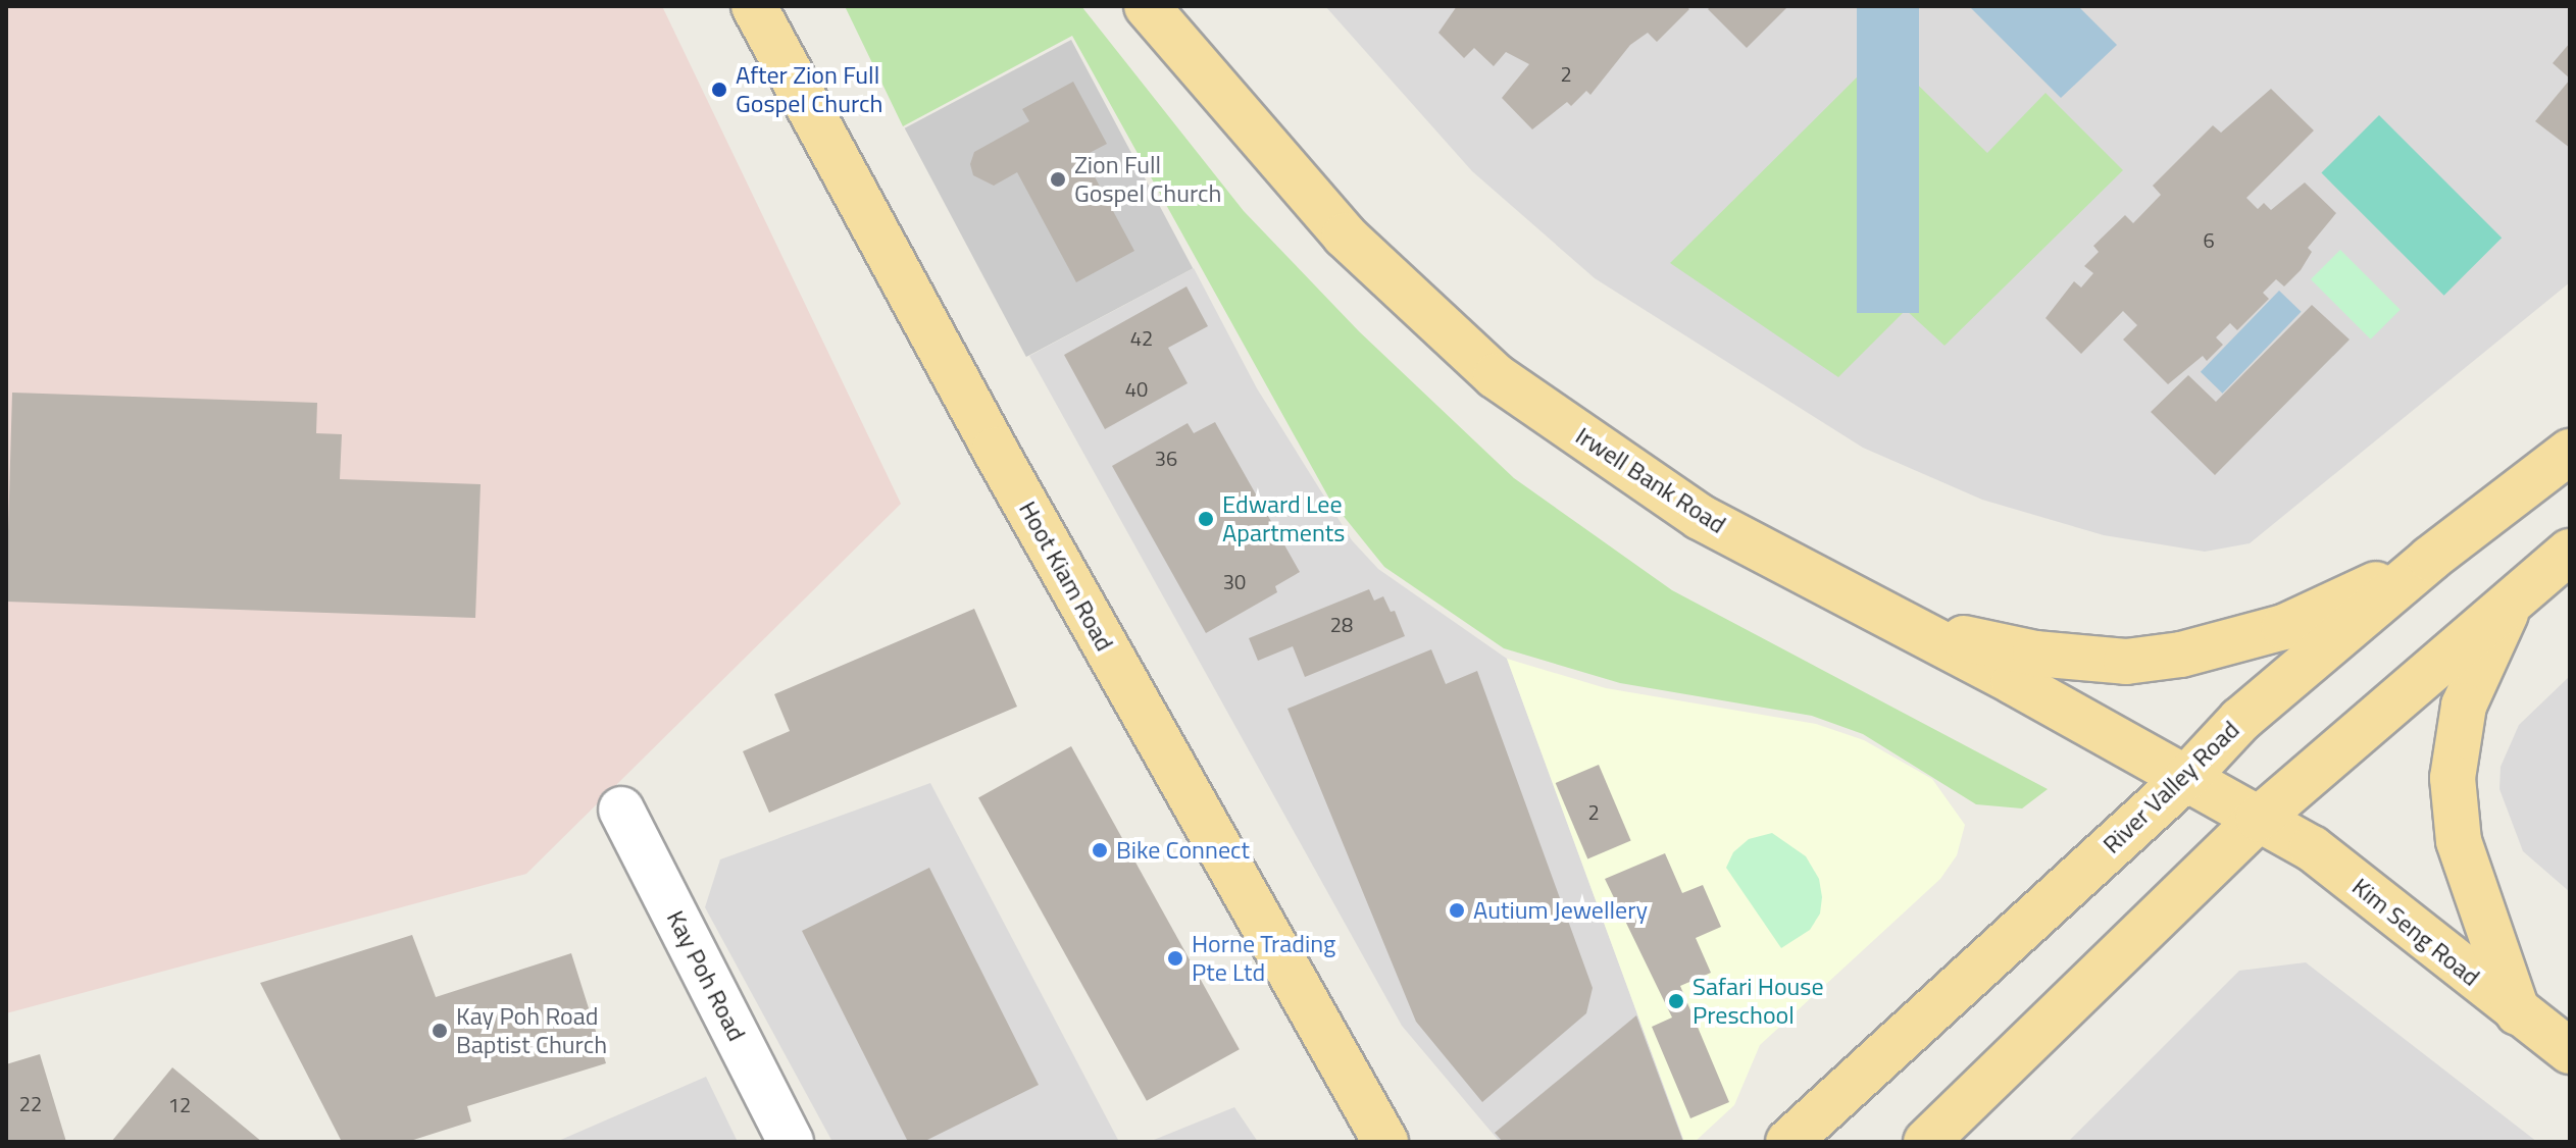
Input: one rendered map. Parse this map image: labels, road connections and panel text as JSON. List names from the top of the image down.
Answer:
{
  "streets": {
    "main road": [
      "Irwell Bank Road",
      "Hoot Kiam Road",
      "River Valley Road",
      "Kim Seng Road"
    ],
    "street": ["Kay Poh Road"]
  },
  "crossings": [
    ["Irwell Bank Road", "River Valley Road"],
    ["Irwell Bank Road", "Kim Seng Road"]
  ],
  "places": [
    "After Zion Full Gospel Church",
    "Zion Full Gospel Church",
    "Edward Lee Apartments",
    "Bike Connect",
    "Autium Jewellery",
    "Horne Trading Pte Ltd",
    "Safari House Preschool",
    "Kay Poh Road Baptist Church"
  ],
  "house_numbers": [
    "2",
    "6",
    "42",
    "40",
    "36",
    "30",
    "28",
    "2",
    "22",
    "12"
  ]
}
